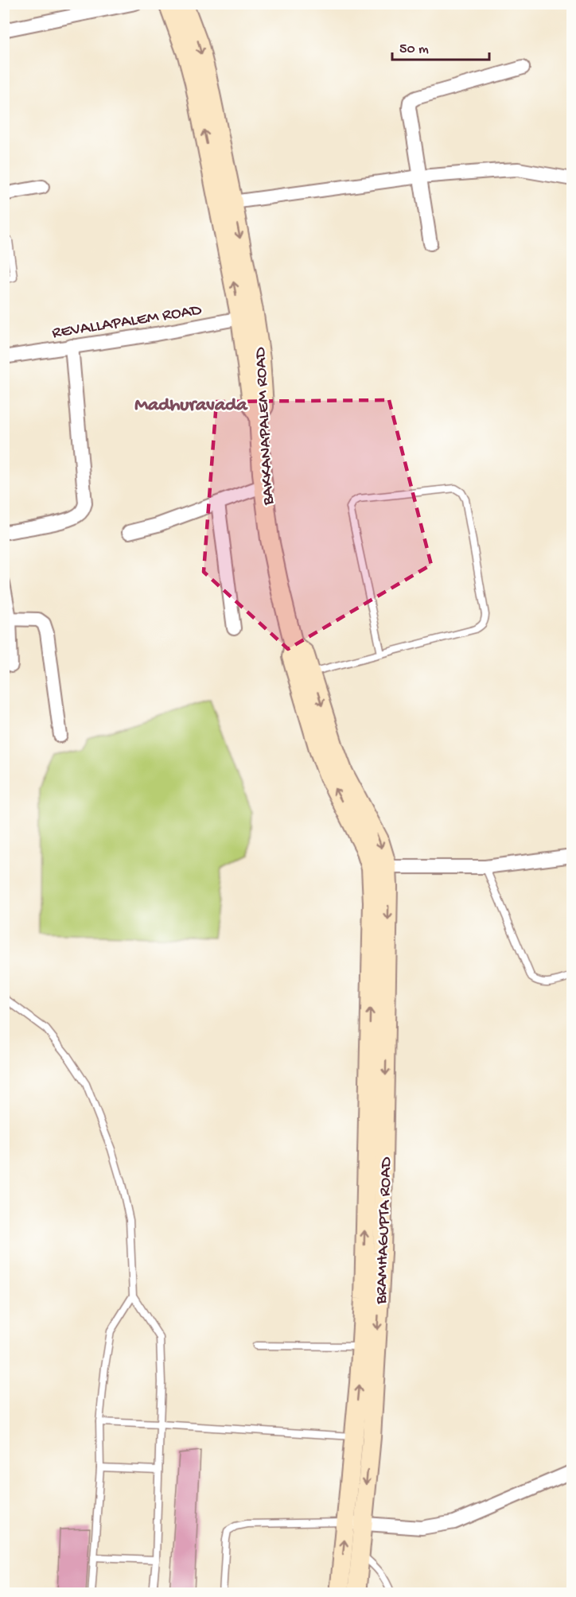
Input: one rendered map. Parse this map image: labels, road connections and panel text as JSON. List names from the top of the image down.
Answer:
{
  "streets": {
    "street": ["REVALLAPALEM ROAD", "BAKKANAPALEM ROAD", "BRAMHAGUPTA ROAD"]
  },
  "crossings": [
    ["REVALLAPALEM ROAD", "BAKKANAPALEM ROAD"],
    ["BAKKANAPALEM ROAD", "BRAMHAGUPTA ROAD"]
  ],
  "districts": ["Madhuravada"],
  "scale_bar": "50 m"
}
